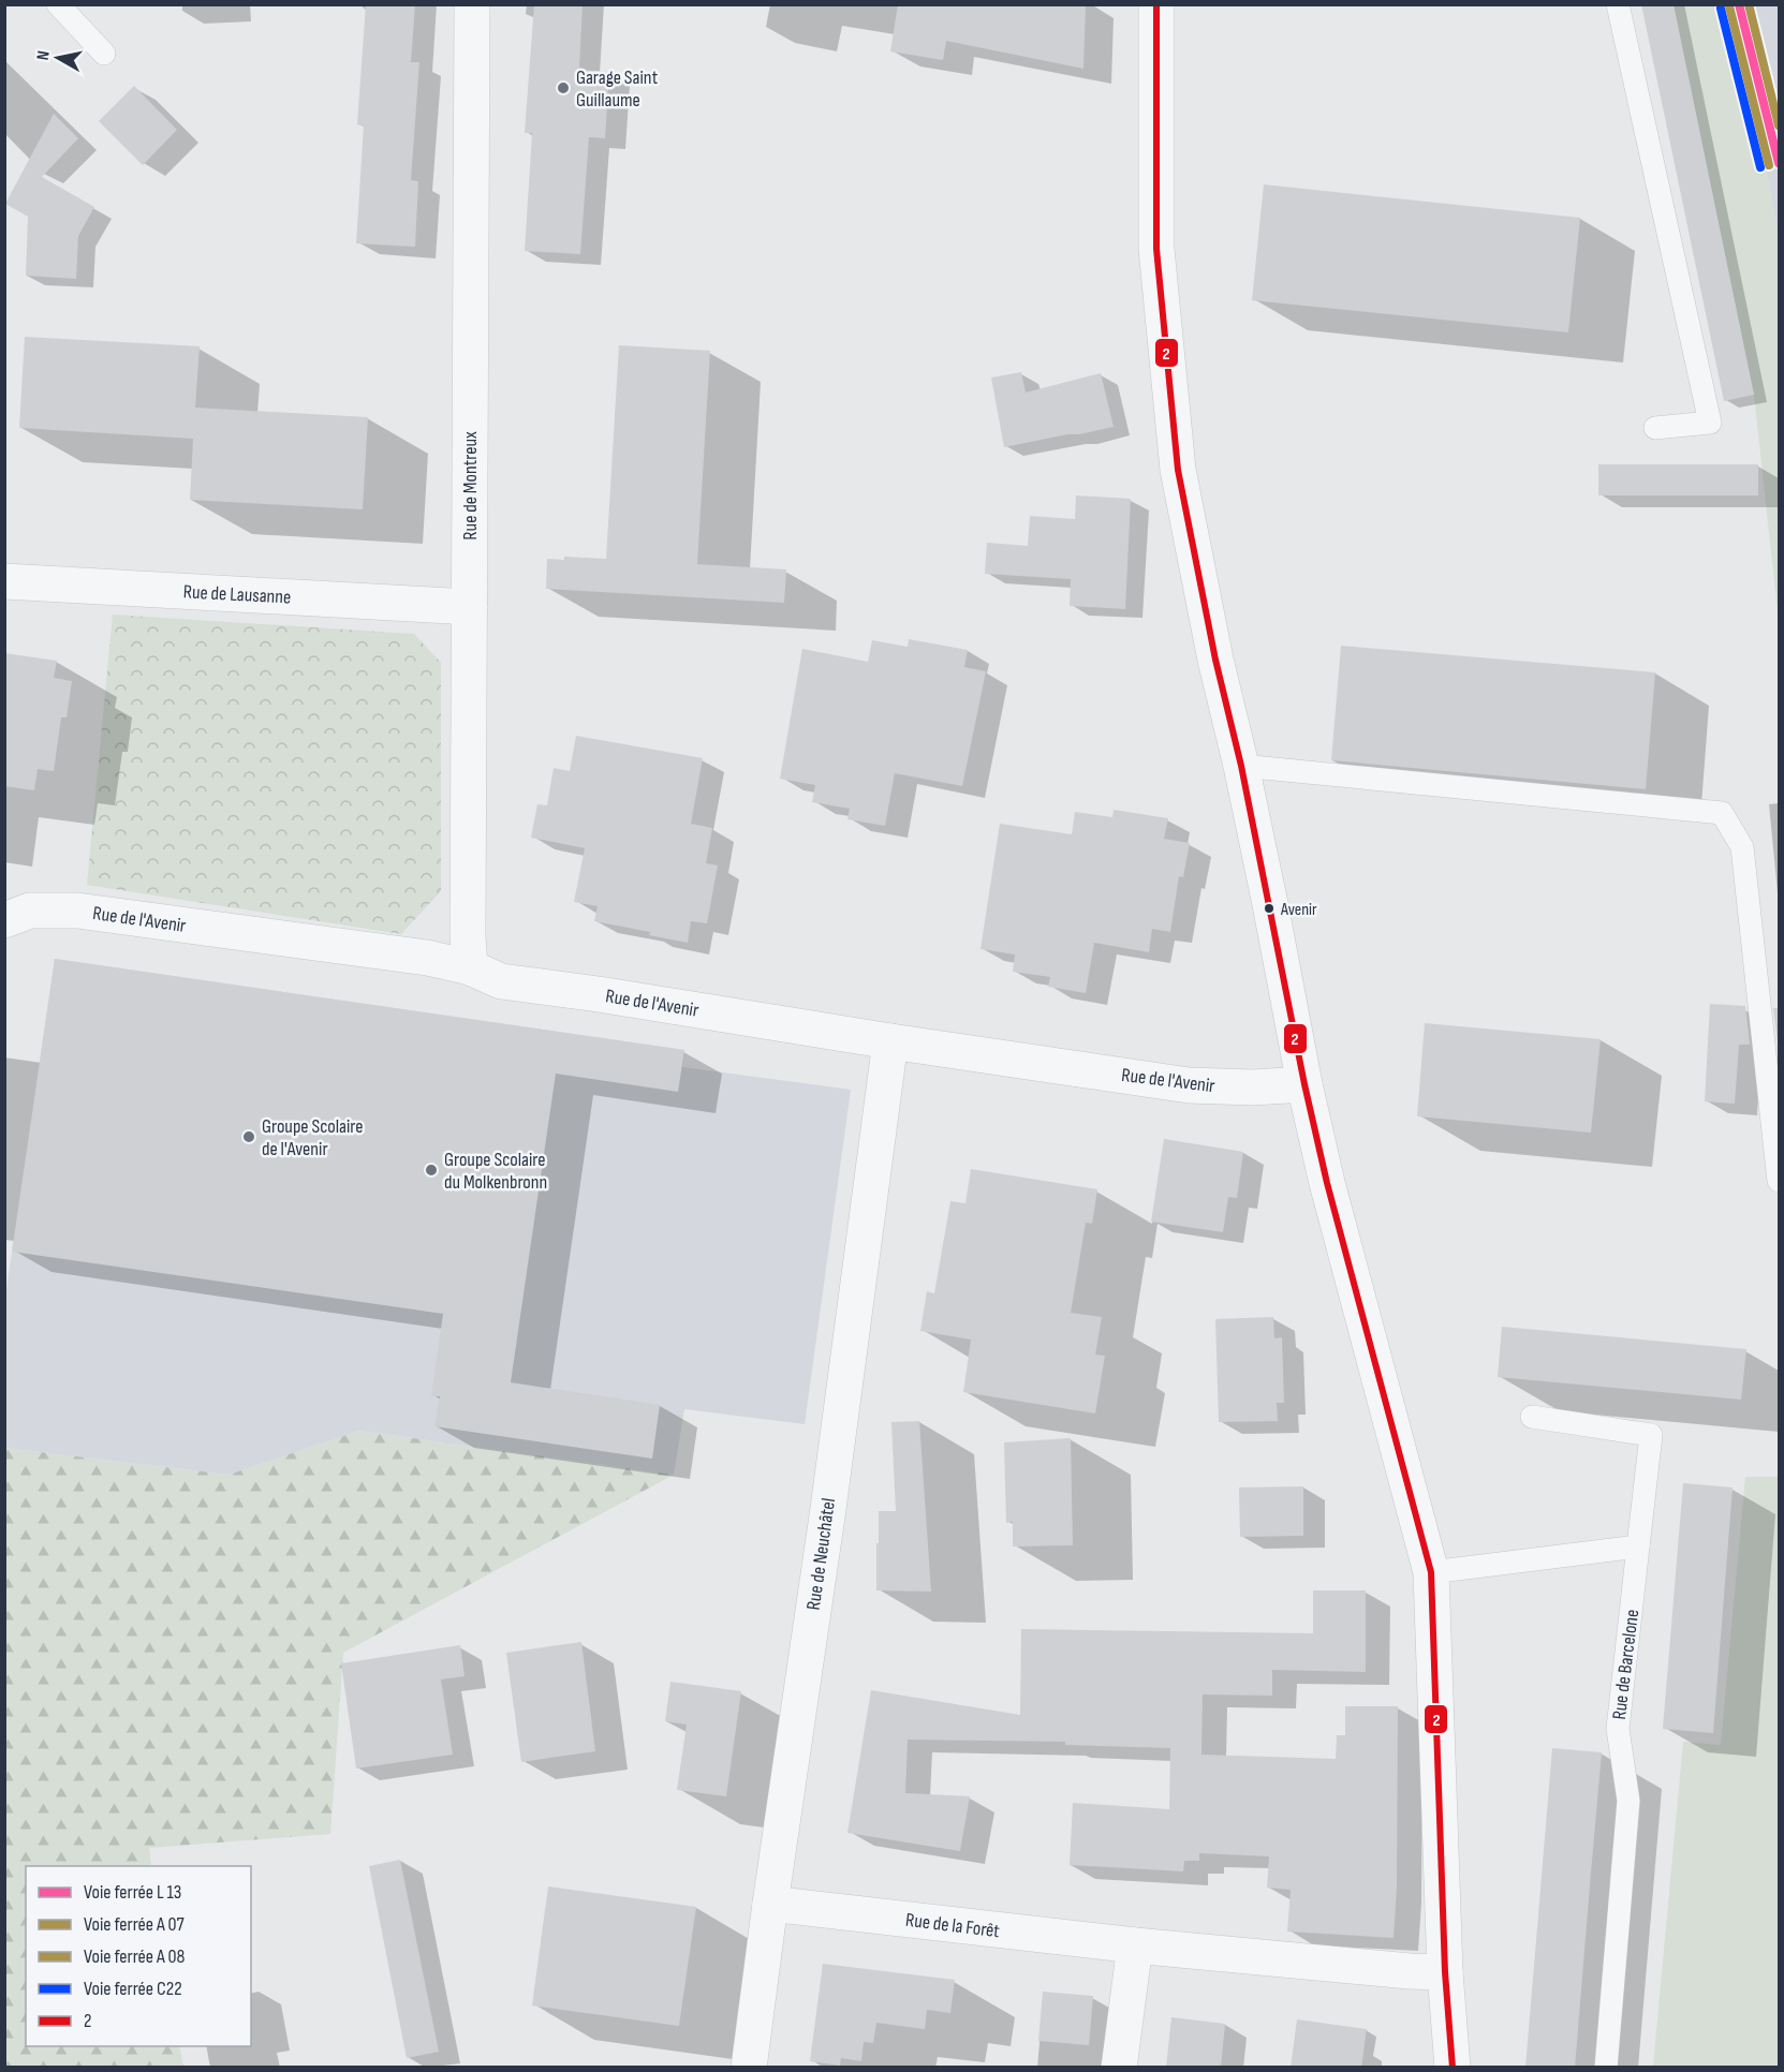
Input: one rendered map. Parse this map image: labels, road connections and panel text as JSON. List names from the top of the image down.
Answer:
{
  "streets": {
    "street": [
      "Rue de Montreux",
      "Rue de Lausanne",
      "Rue de l'Avenir",
      "Rue de Neuchâtel",
      "Rue de la Forêt"
    ],
    "lane": ["Rue de Barcelone"]
  },
  "crossings": [
    ["Rue de Montreux", "Rue de Lausanne"],
    ["Rue de Montreux", "Rue de l'Avenir"],
    ["Rue de l'Avenir", "Rue de Neuchâtel"],
    ["Rue de Neuchâtel", "Rue de la Forêt"]
  ],
  "places": [
    "Garage Saint Guillaume",
    "Avenir",
    "Groupe Scolaire de l'Avenir",
    "Groupe Scolaire du Molkenbronn"
  ],
  "lines": ["transit line 2", "rail line C22"],
  "legend": [
    "Voie ferrée L 13",
    "Voie ferrée A 07",
    "Voie ferrée A 08",
    "Voie ferrée C22",
    "2"
  ],
  "north": "left"
}
